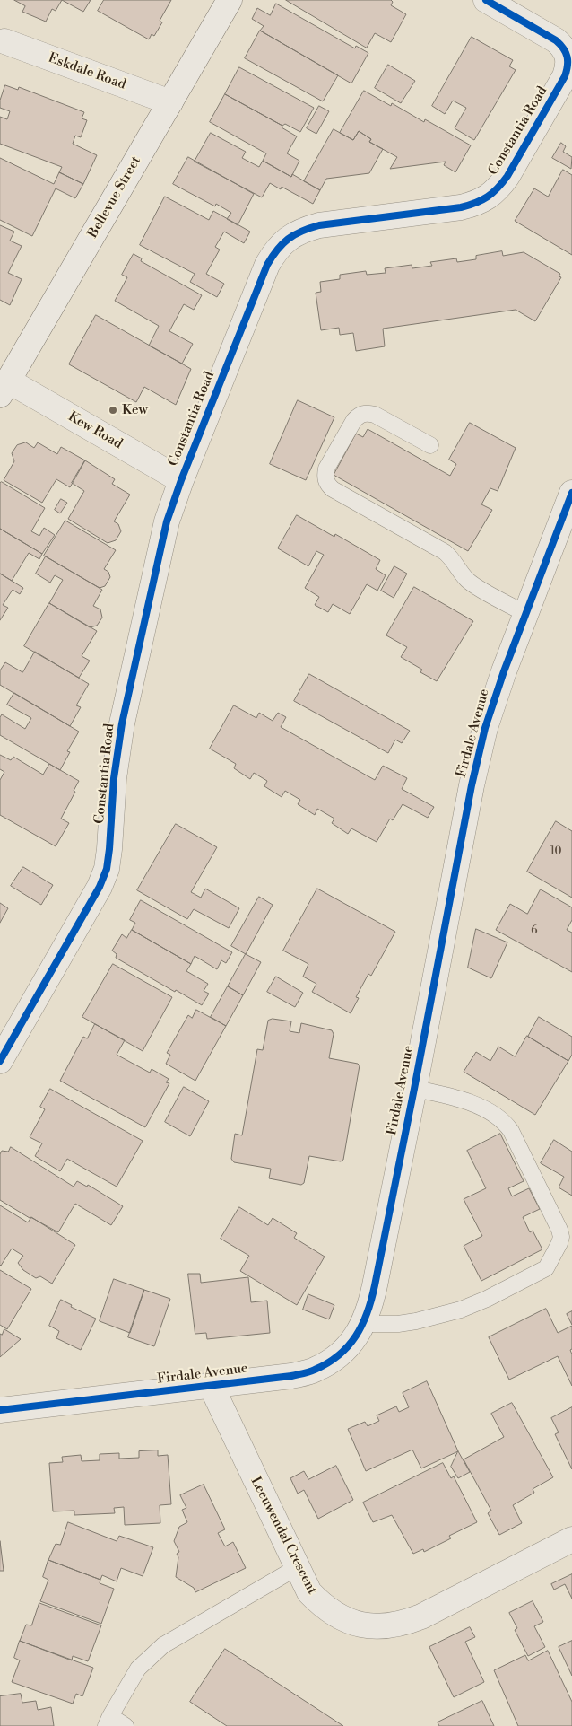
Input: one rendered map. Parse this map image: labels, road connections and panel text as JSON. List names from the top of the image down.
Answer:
{
  "streets": {
    "street": [
      "Eskdale Road",
      "Constantia Road",
      "Bellevue Street",
      "Kew Road",
      "Firdale Avenue",
      "Leeuwendal Crescent"
    ]
  },
  "crossings": [
    ["Eskdale Road", "Bellevue Street"],
    ["Constantia Road", "Kew Road"],
    ["Bellevue Street", "Kew Road"],
    ["Firdale Avenue", "Leeuwendal Crescent"]
  ],
  "places": ["Kew"],
  "house_numbers": ["10", "6"]
}
